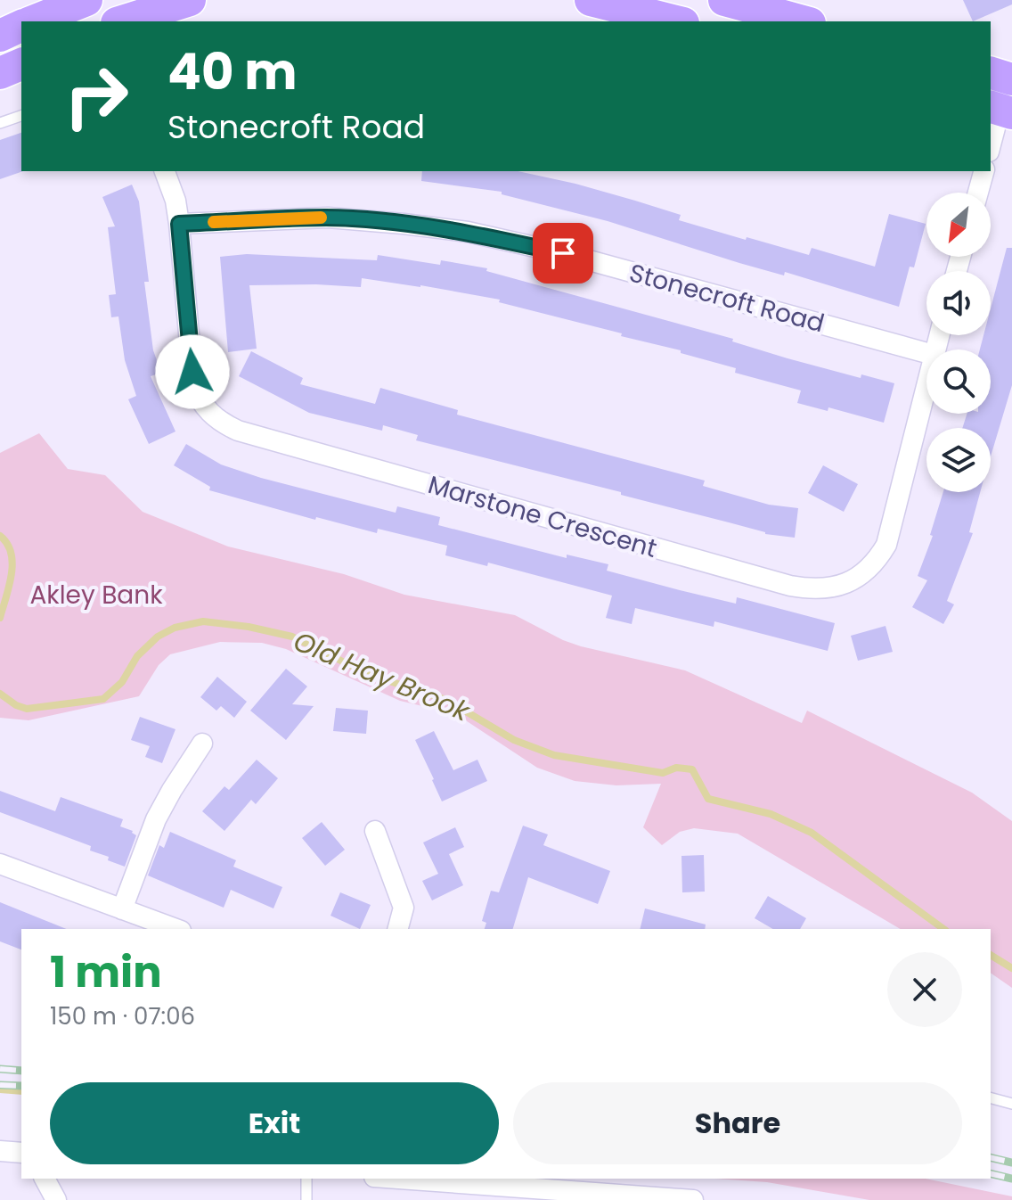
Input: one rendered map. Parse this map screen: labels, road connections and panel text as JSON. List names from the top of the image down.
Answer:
{
  "streets": {
    "street": ["Stonecroft Road", "Marstone Crescent"]
  },
  "crossings": [
    ["Stonecroft Road", "Marstone Crescent"]
  ],
  "water": ["Old Hay Brook"],
  "parks": ["Akley Bank"],
  "north": "bottom left",
  "page": {
    "turn": ["40 m", "Stonecroft Road"],
    "heading": ["1 min", "150 m · 07:06"],
    "buttons": ["Exit", "Share"]
  }
}
